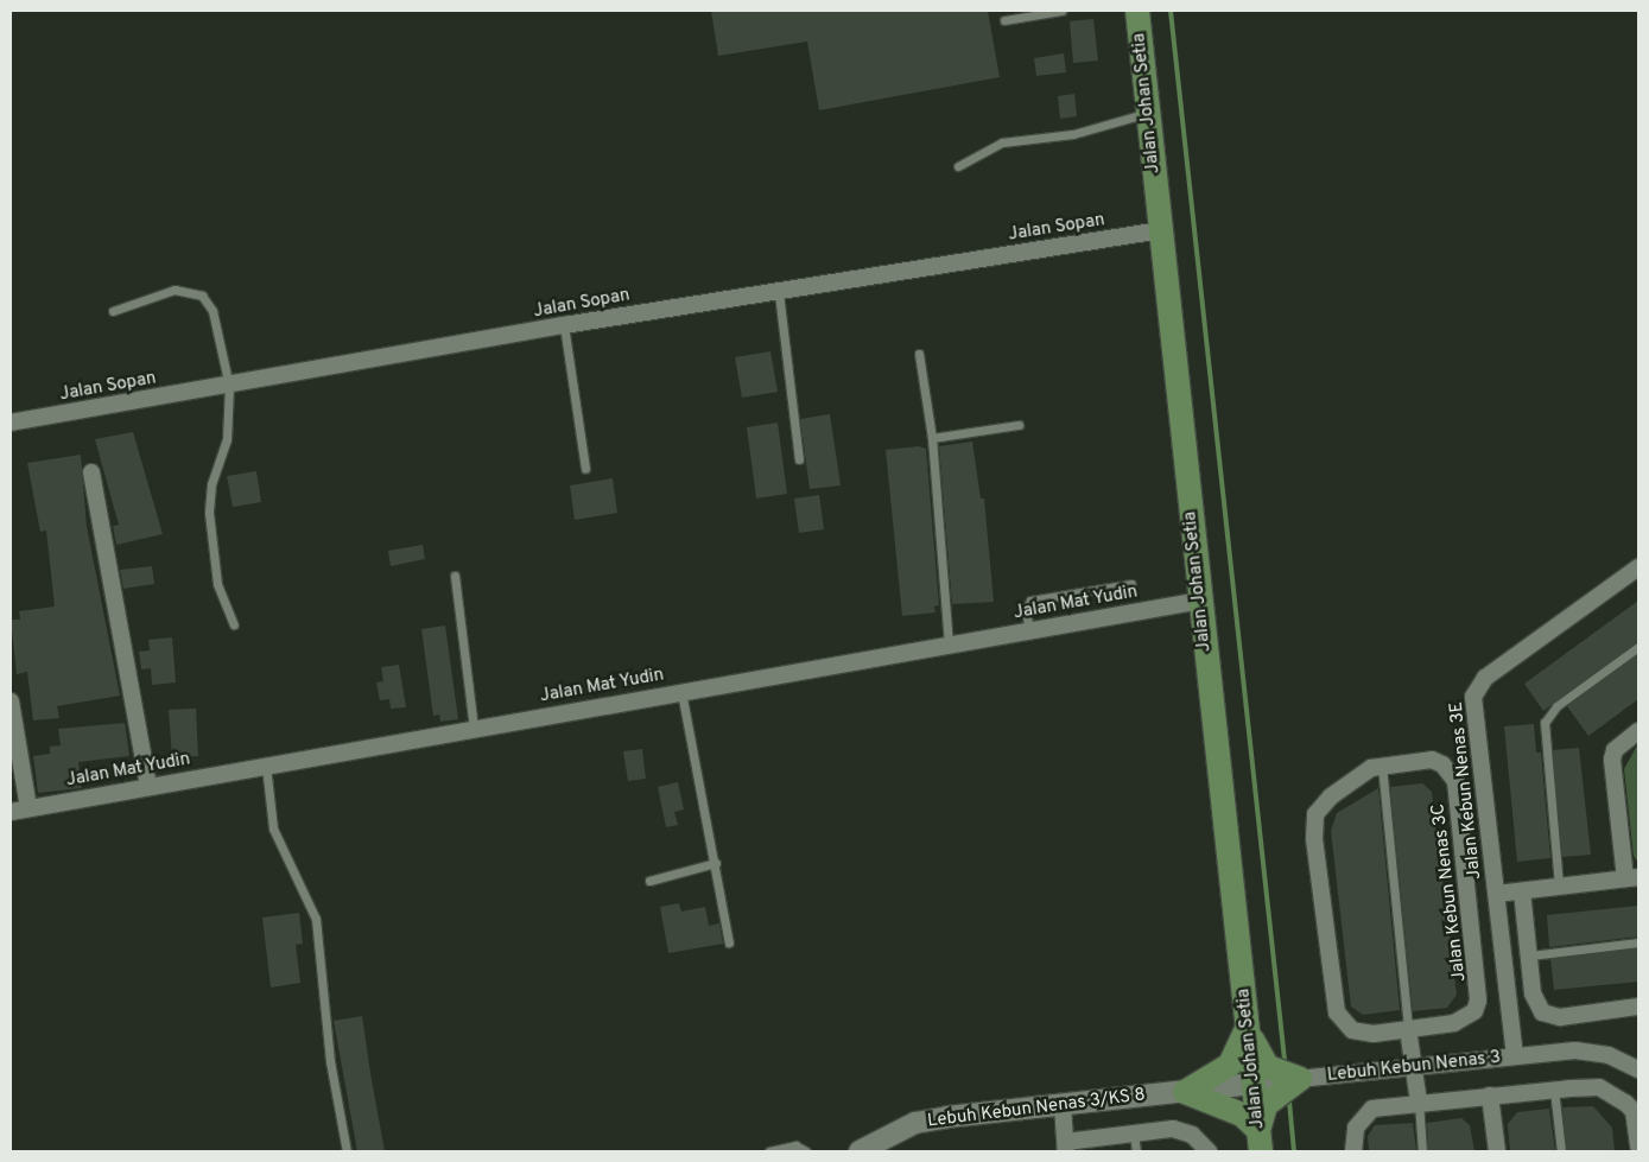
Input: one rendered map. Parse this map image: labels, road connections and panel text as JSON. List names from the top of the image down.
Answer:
{
  "streets": {
    "main road": ["Jalan Johan Setia"],
    "street": [
      "Jalan Sopan",
      "Jalan Mat Yudin",
      "Jalan Kebun Nenas 3E",
      "Jalan Kebun Nenas 3C",
      "Lebuh Kebun Nenas 3",
      "Lebuh Kebun Nenas 3/KS 8"
    ]
  },
  "crossings": [
    ["Jalan Johan Setia", "Jalan Sopan"],
    ["Jalan Johan Setia", "Jalan Mat Yudin"],
    ["Jalan Johan Setia", "Lebuh Kebun Nenas 3"],
    ["Jalan Kebun Nenas 3E", "Lebuh Kebun Nenas 3"],
    ["Lebuh Kebun Nenas 3", "Lebuh Kebun Nenas 3/KS 8"]
  ]
}
